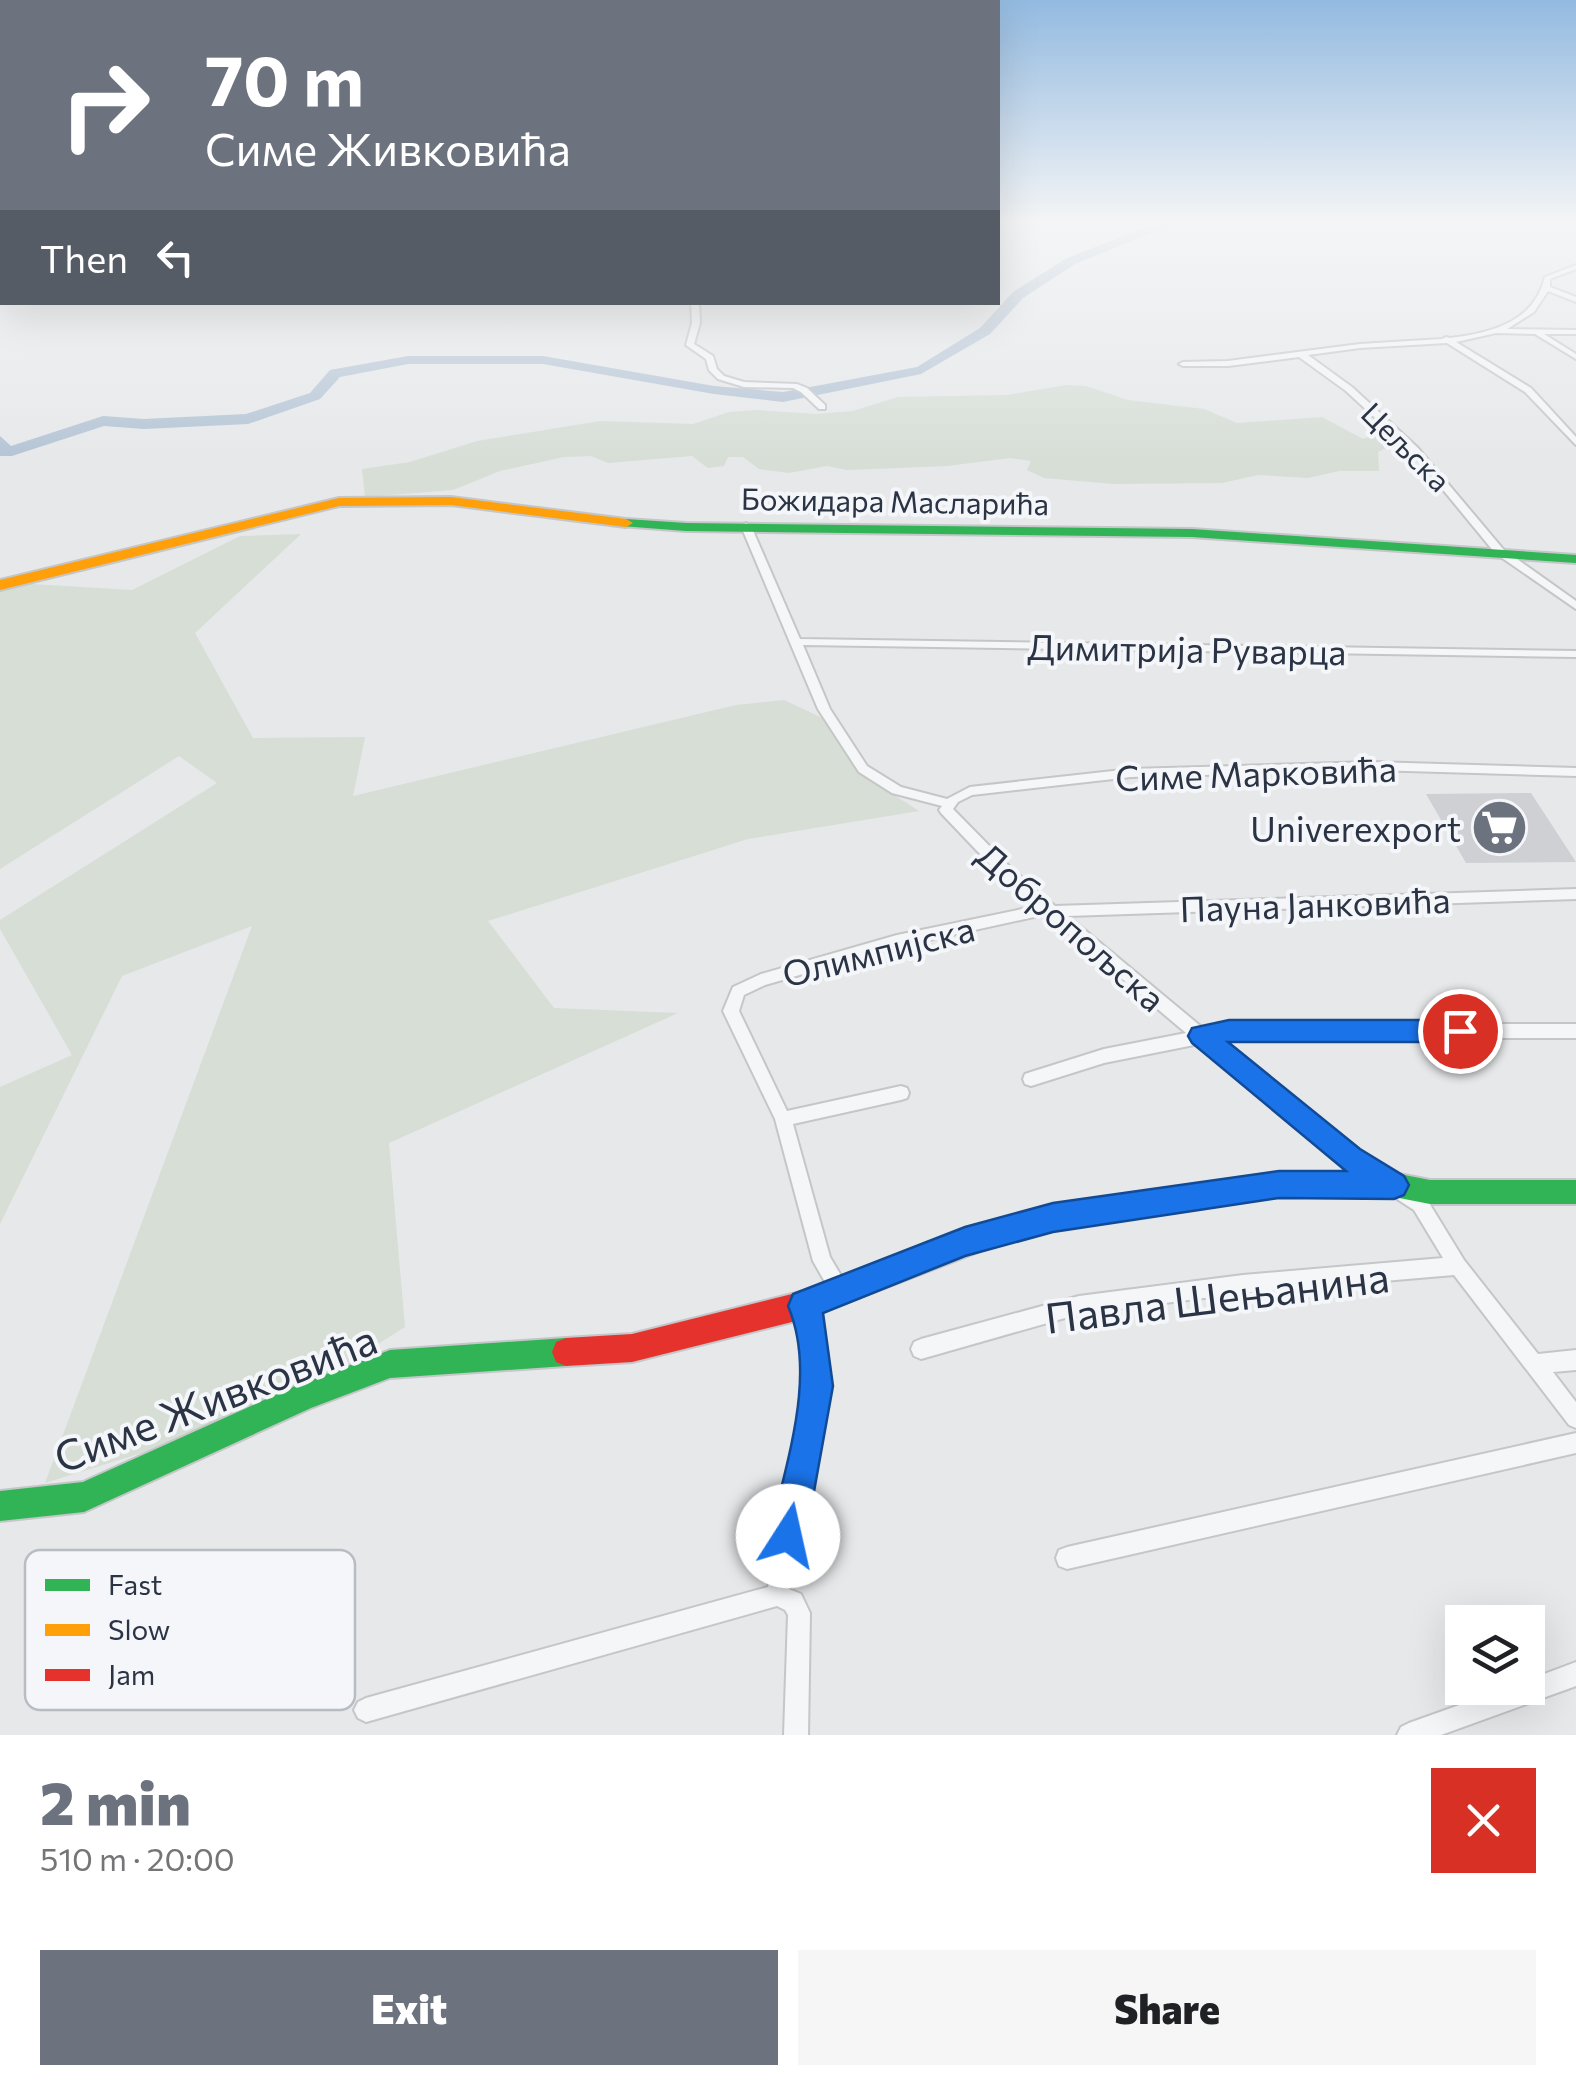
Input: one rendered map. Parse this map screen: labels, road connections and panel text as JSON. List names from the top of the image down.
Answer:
{
  "streets": {
    "street": [
      "Цељска",
      "Божидара Масларића",
      "Димитрија Руварца",
      "Симе Марковића",
      "Пауна Јанковића",
      "Добропољска",
      "Олимпијска",
      "Павла Шењанина",
      "Симе Живковића"
    ]
  },
  "crossings": [
    ["Цељска", "Божидара Масларића"],
    ["Симе Марковића", "Добропољска"],
    ["Пауна Јанковића", "Добропољска"],
    ["Пауна Јанковића", "Олимпијска"],
    ["Добропољска", "Олимпијска"],
    ["Добропољска", "Павла Шењанина"],
    ["Добропољска", "Симе Живковића"]
  ],
  "places": {
    "supermarket": ["Univerexport"]
  },
  "legend": ["Fast", "Slow", "Jam"],
  "page": {
    "turn": ["70 m", "Симе Живковића"],
    "then": "Then",
    "heading": ["2 min", "510 m · 20:00"],
    "buttons": ["Exit", "Share"]
  }
}
